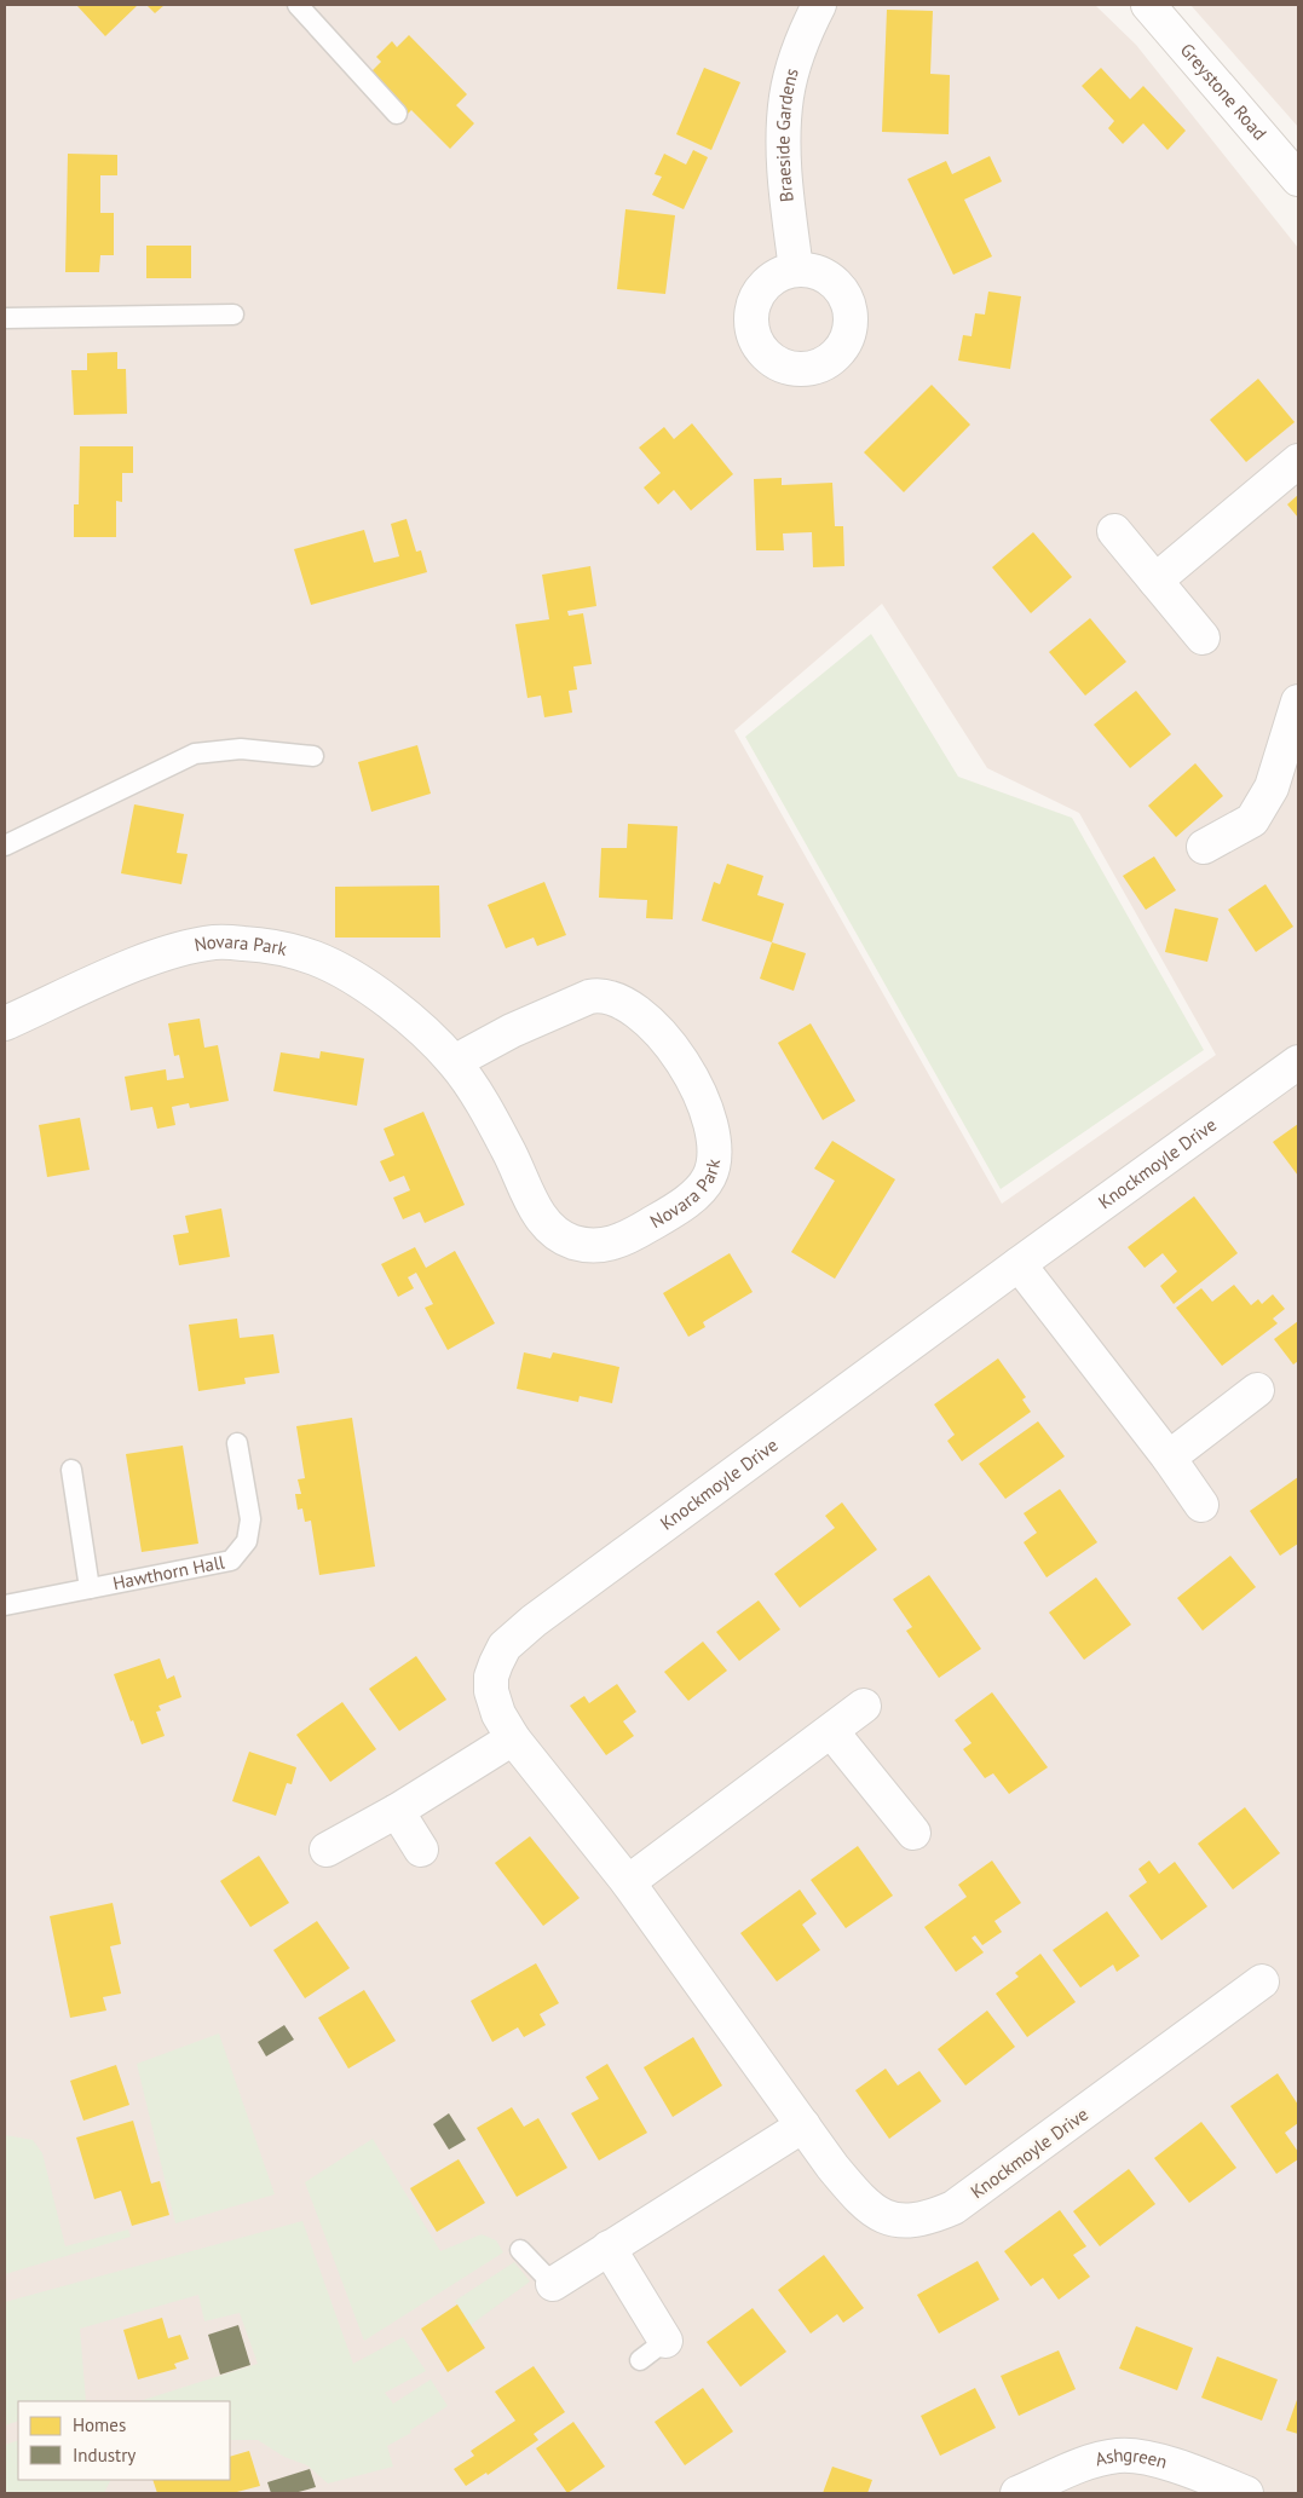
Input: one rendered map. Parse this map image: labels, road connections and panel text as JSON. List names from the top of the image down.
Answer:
{
  "streets": {
    "street": [
      "Greystone Road",
      "Braeside Gardens",
      "Novara Park",
      "Knockmoyle Drive",
      "Ashgreen"
    ],
    "lane": ["Hawthorn Hall"]
  },
  "legend": ["Homes", "Industry"]
}
